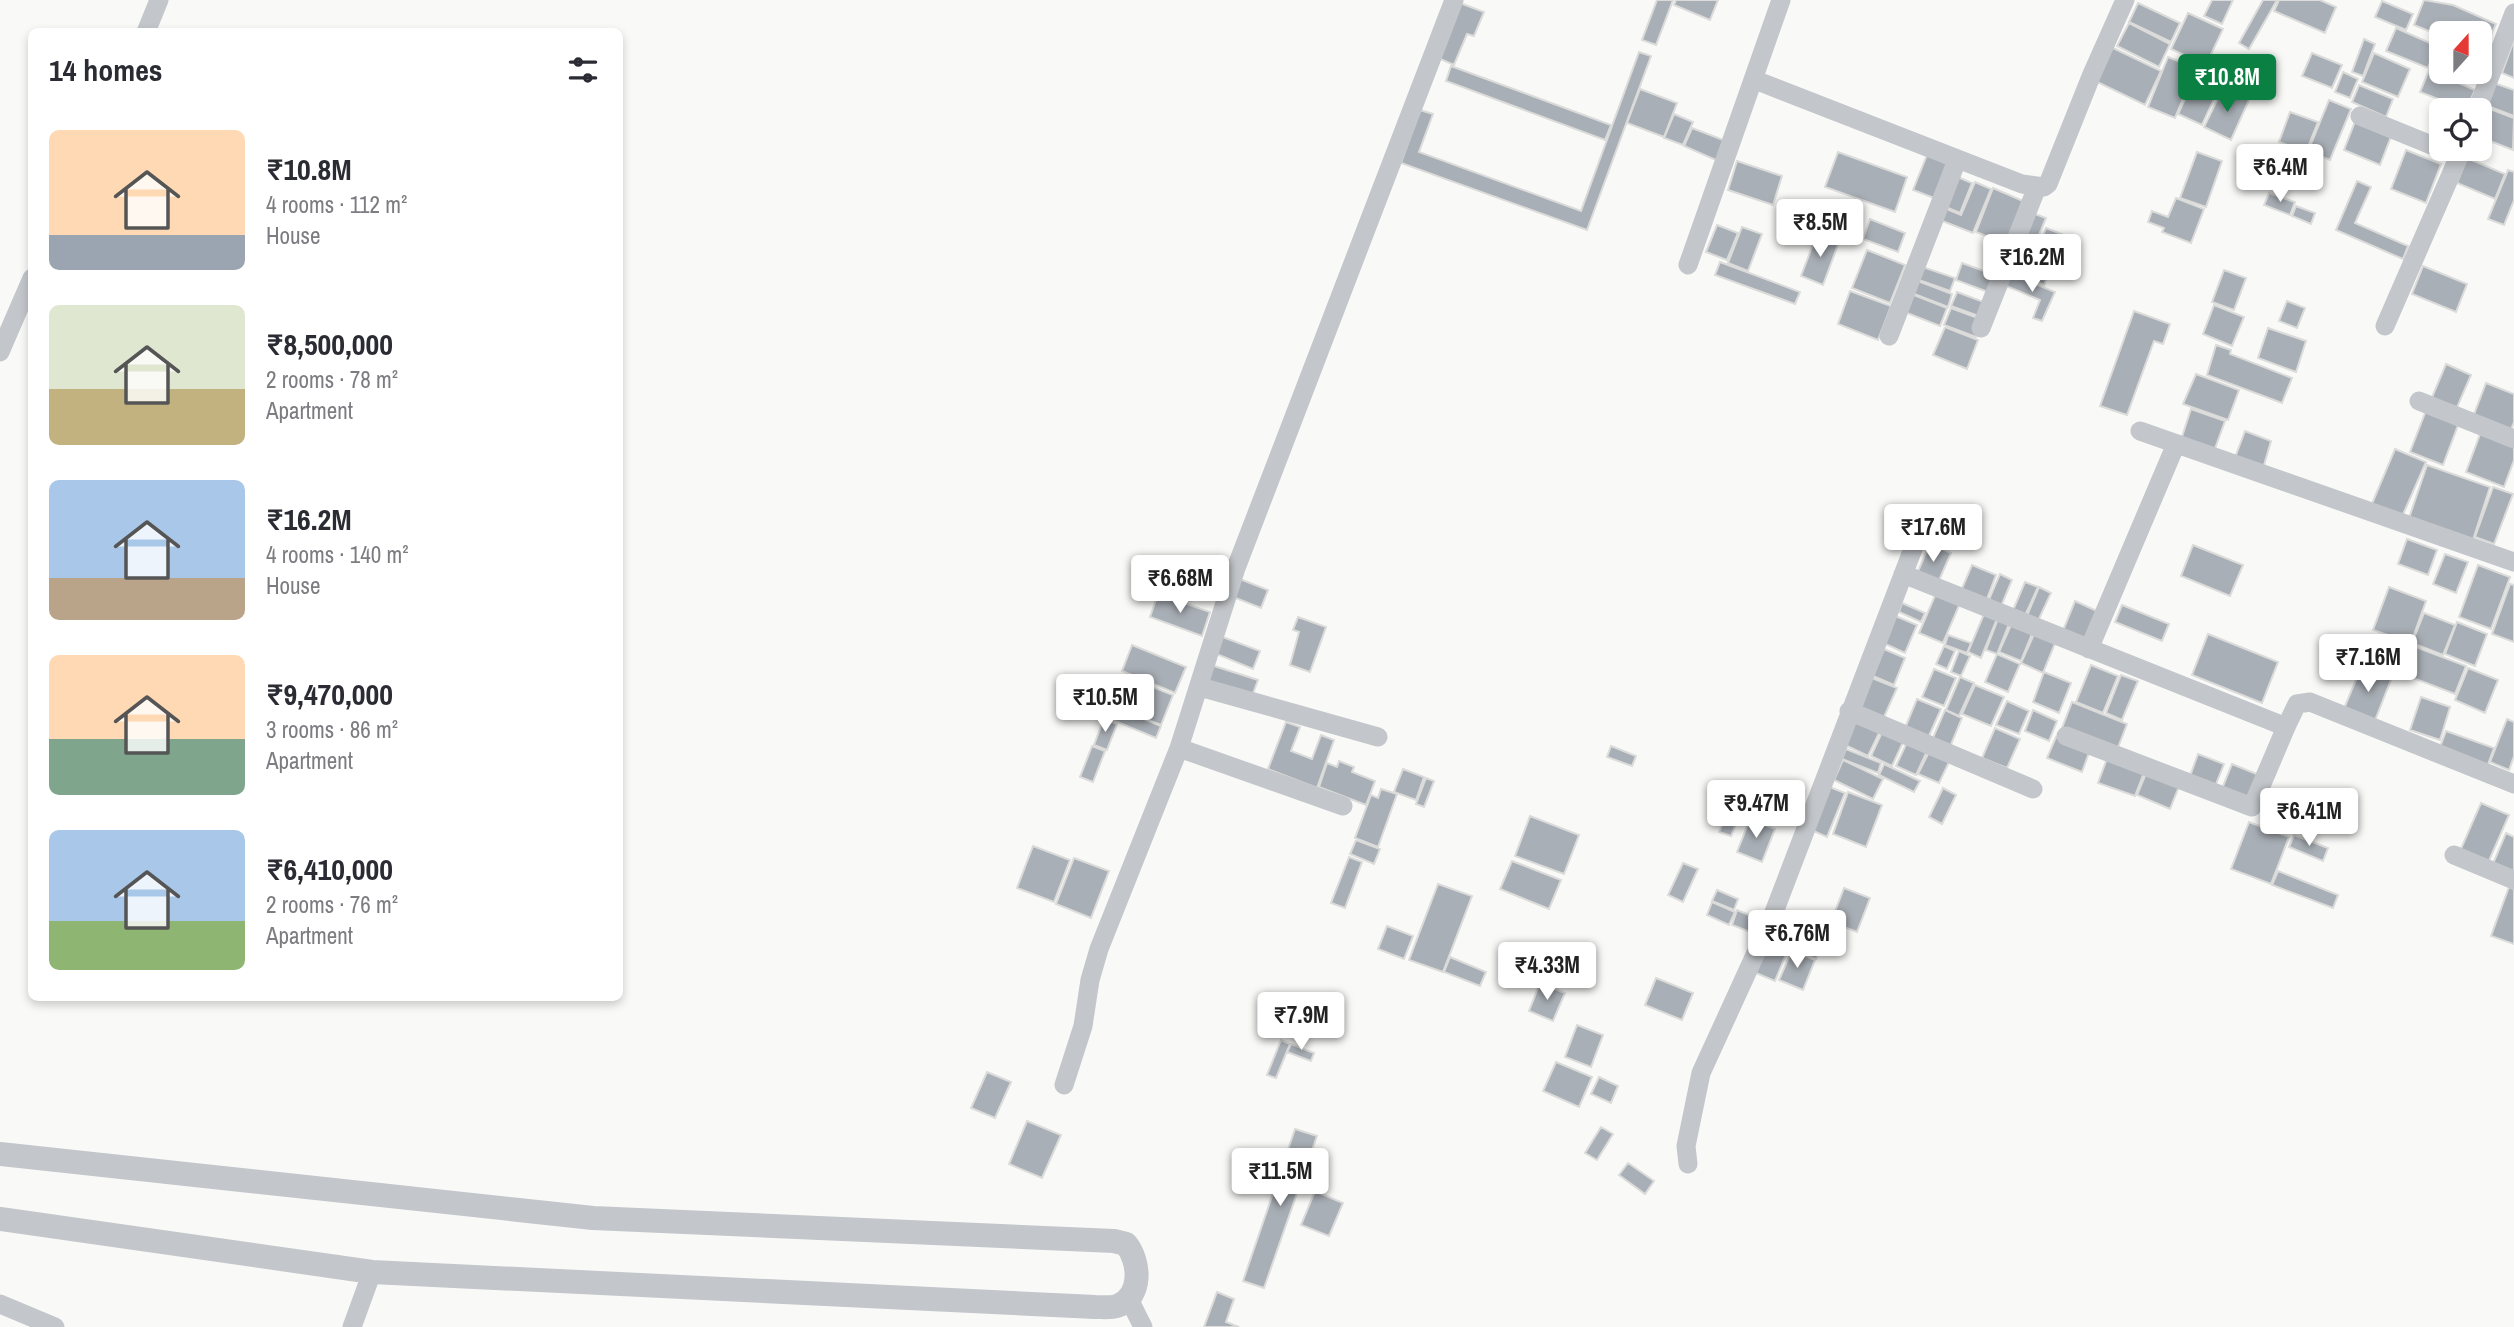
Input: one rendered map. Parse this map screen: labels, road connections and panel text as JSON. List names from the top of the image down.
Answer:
{
  "north": "top",
  "page": {
    "heading": "14 homes",
    "price": [
      "₹10.8M",
      "₹6.4M",
      "₹8.5M",
      "₹16.2M",
      "₹17.6M",
      "₹6.68M",
      "₹7.16M",
      "₹10.5M",
      "₹9.47M",
      "₹6.41M",
      "₹6.76M",
      "₹4.33M",
      "₹7.9M",
      "₹11.5M"
    ],
    "list": [
      {
        "name": "₹10.8M",
        "note": "4 rooms · 112 m² · House"
      },
      {
        "name": "₹8,500,000",
        "note": "2 rooms · 78 m² · Apartment"
      },
      {
        "name": "₹16.2M",
        "note": "4 rooms · 140 m² · House"
      },
      {
        "name": "₹9,470,000",
        "note": "3 rooms · 86 m² · Apartment"
      },
      {
        "name": "₹6,410,000",
        "note": "2 rooms · 76 m² · Apartment"
      }
    ]
  }
}
